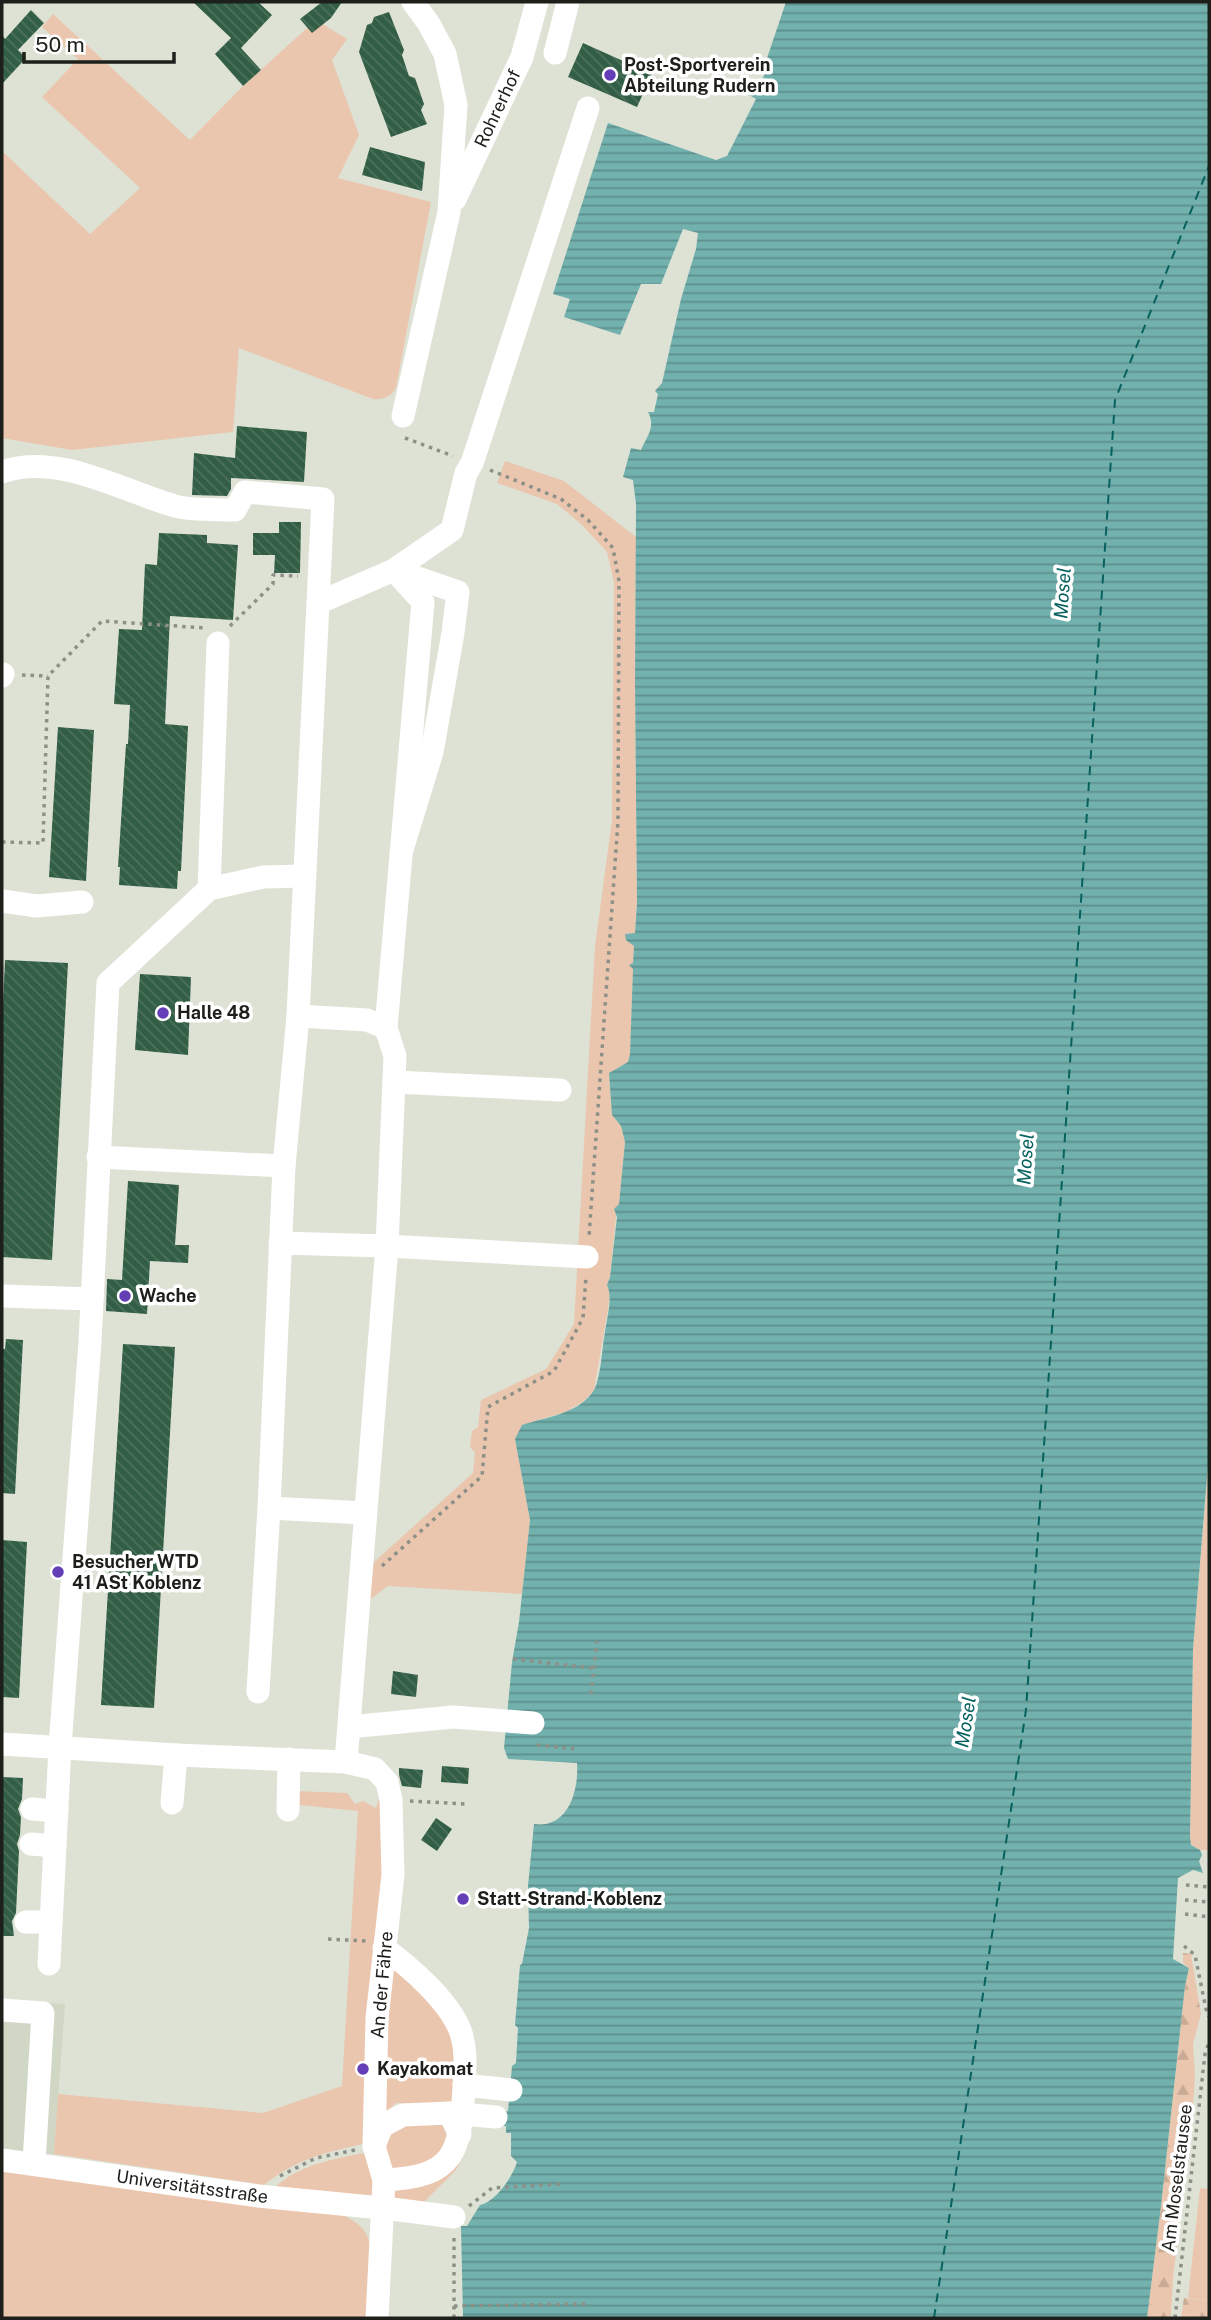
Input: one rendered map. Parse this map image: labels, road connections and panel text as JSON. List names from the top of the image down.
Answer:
{
  "streets": {
    "street": ["Rohrerhof", "An der Fähre", "Universitätsstraße"],
    "path": ["Am Moselstausee"]
  },
  "crossings": [
    ["An der Fähre", "Universitätsstraße"]
  ],
  "water": ["Mosel"],
  "places": [
    "Post-Sportverein Abteilung Rudern",
    "Halle 48",
    "Wache",
    "Besucher WTD 41 ASt Koblenz",
    "Statt-Strand-Koblenz",
    "Kayakomat"
  ],
  "scale_bar": "50 m"
}
